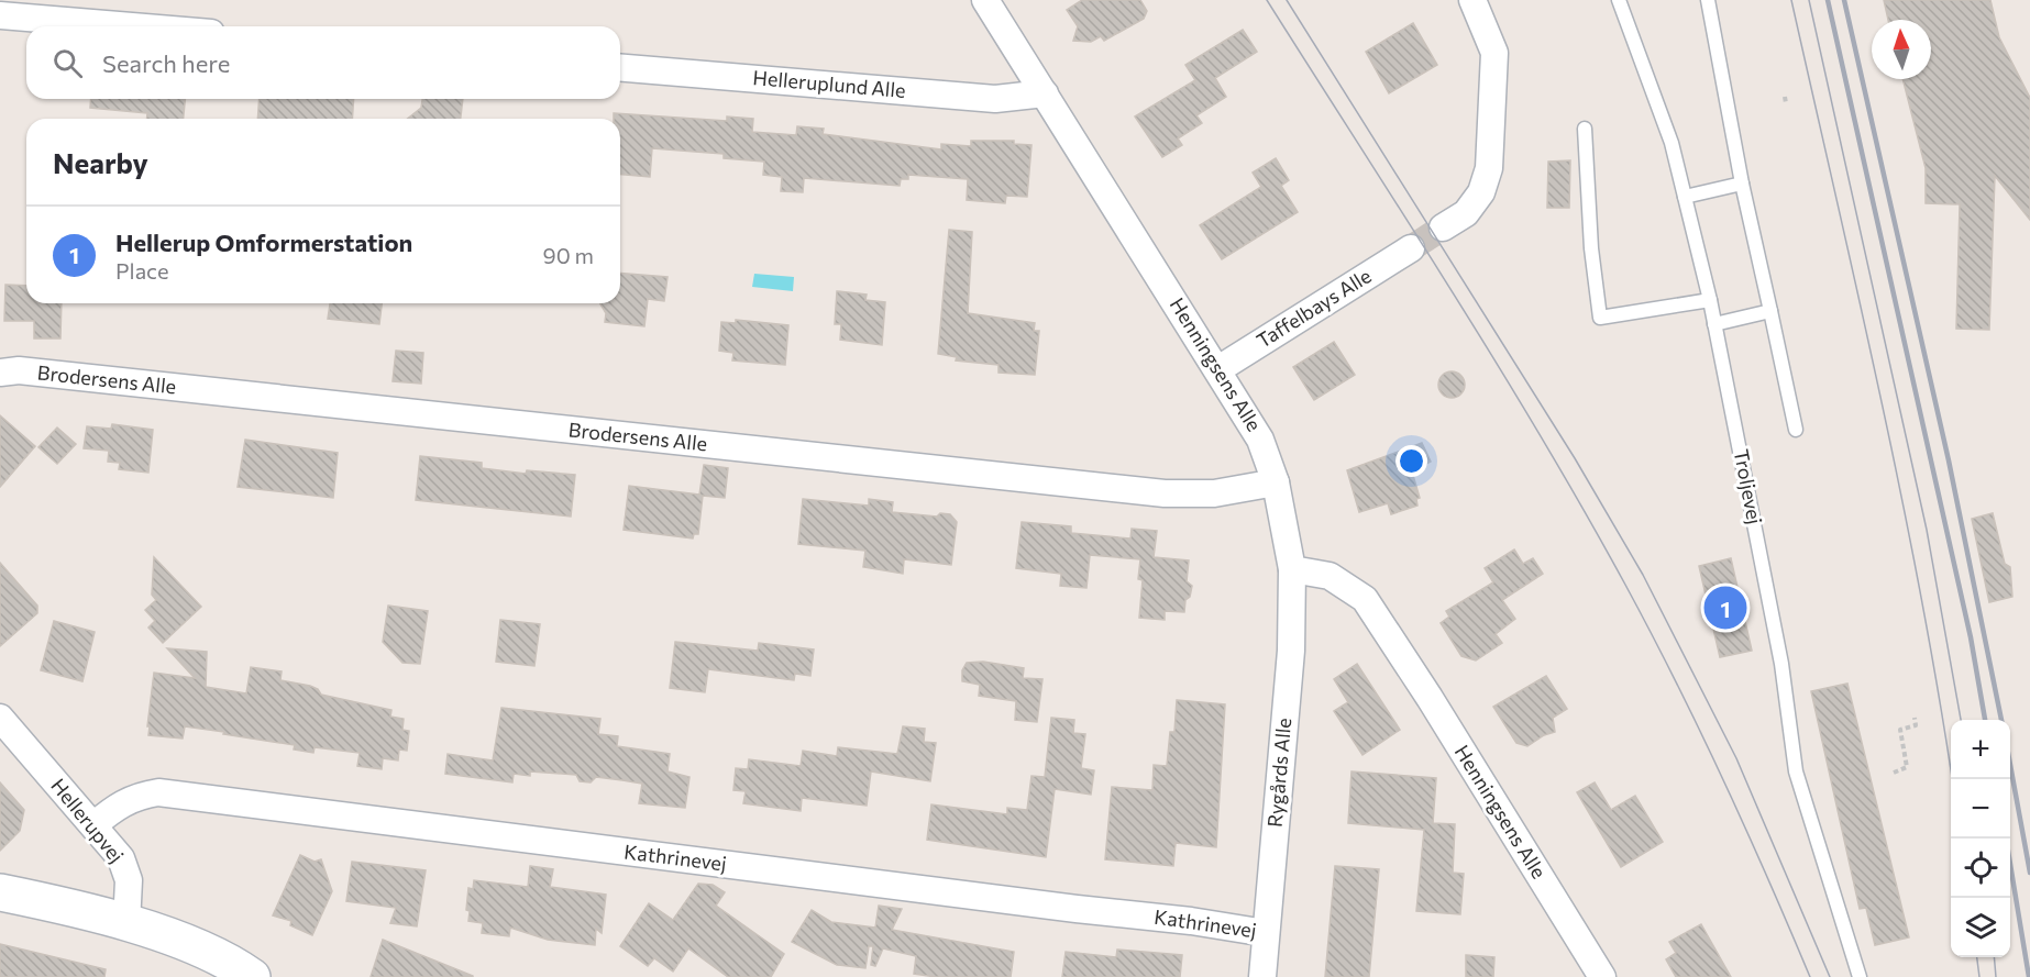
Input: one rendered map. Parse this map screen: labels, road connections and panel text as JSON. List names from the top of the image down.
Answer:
{
  "streets": {
    "street": [
      "Helleruplund Alle",
      "Taffelbays Alle",
      "Henningsens Alle",
      "Brodersens Alle",
      "Rygårds Alle",
      "Hellerupvej",
      "Kathrinevej"
    ],
    "lane": ["Troljevej"]
  },
  "crossings": [
    ["Helleruplund Alle", "Henningsens Alle"],
    ["Taffelbays Alle", "Henningsens Alle"],
    ["Henningsens Alle", "Brodersens Alle"],
    ["Henningsens Alle", "Rygårds Alle"],
    ["Rygårds Alle", "Kathrinevej"],
    ["Hellerupvej", "Kathrinevej"]
  ],
  "north": "top",
  "page": {
    "search": "Search here",
    "heading": "Nearby",
    "list": [
      {
        "mark": "1",
        "name": "Hellerup Omformerstation",
        "note": "Place",
        "value": "90 m"
      }
    ],
    "pins": "1",
    "map_buttons": ["+", "−"]
  }
}
